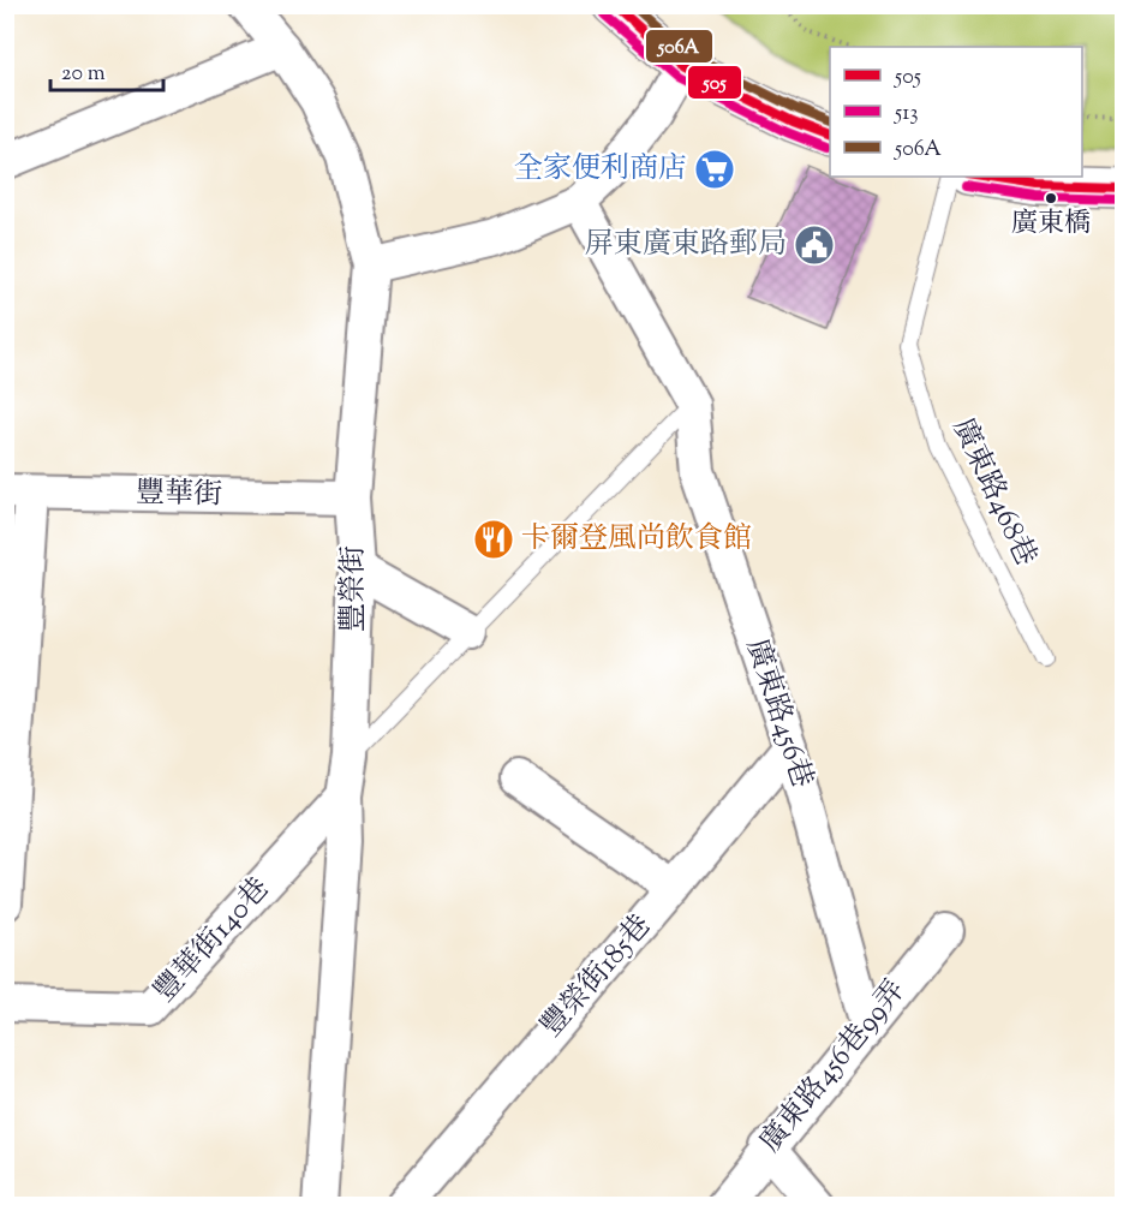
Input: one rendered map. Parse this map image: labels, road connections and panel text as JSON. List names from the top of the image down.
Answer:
{
  "streets": {
    "street": [
      "豐華街",
      "豐榮街",
      "廣東路456巷",
      "豐華街140巷",
      "豐榮街185巷",
      "廣東路456巷99弄"
    ],
    "lane": ["廣東路468巷"]
  },
  "crossings": [
    ["豐華街", "豐榮街"],
    ["豐榮街", "豐華街140巷"],
    ["廣東路456巷", "豐榮街185巷"],
    ["廣東路456巷", "廣東路456巷99弄"]
  ],
  "places": {
    "supermarket": ["全家便利商店"],
    "other": ["廣東橋"],
    "public building": ["屏東廣東路郵局"],
    "restaurant": ["卡爾登風尚飲食館"]
  },
  "lines": ["transit line 505", "transit line 506A", "transit line 513"],
  "legend": ["505", "513", "506A"],
  "scale_bar": "20 m"
}
